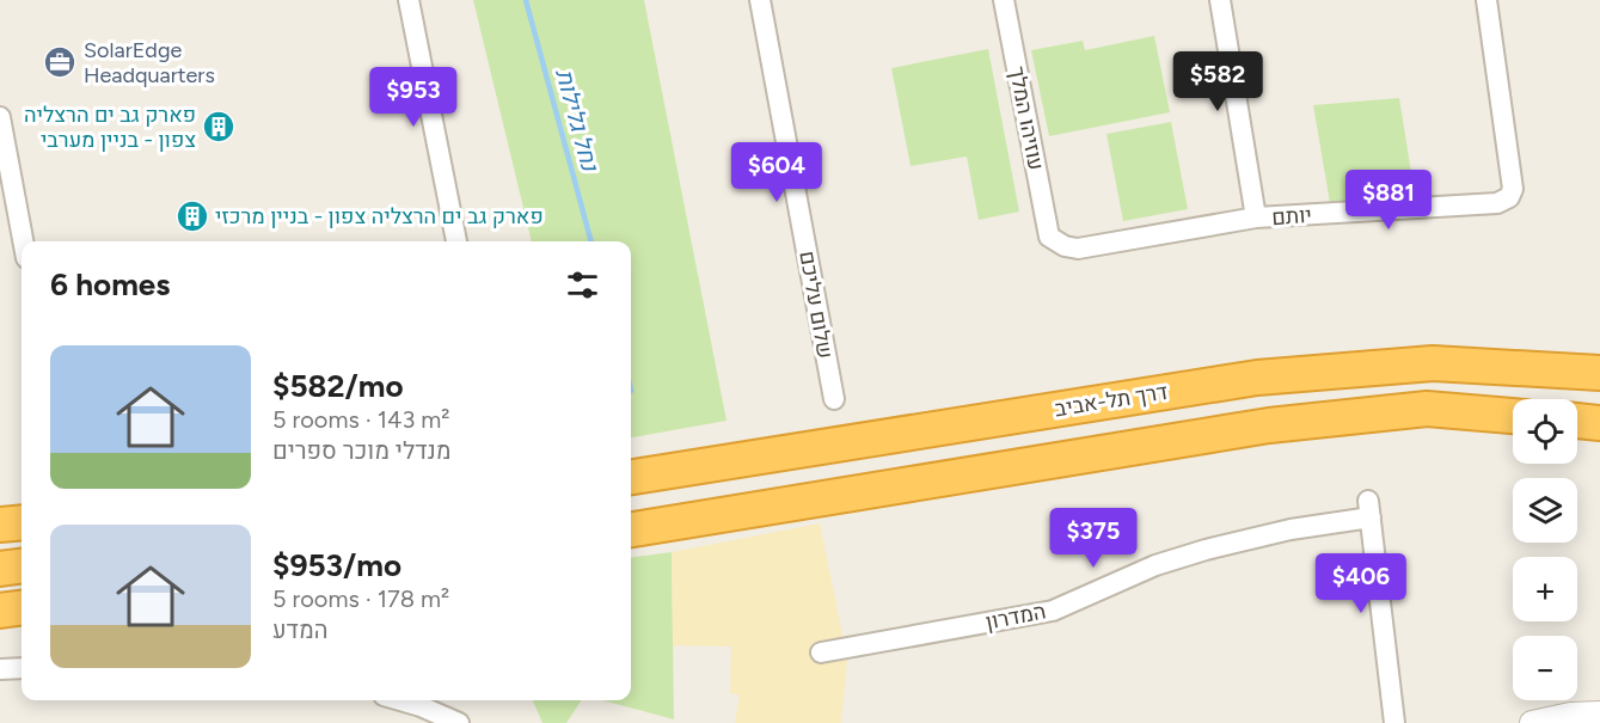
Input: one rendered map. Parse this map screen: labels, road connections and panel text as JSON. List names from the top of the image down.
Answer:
{
  "streets": {
    "highway": ["דרך תל-אביב"],
    "street": [
      "עוזיהו המלך",
      "יותם",
      "שלום עליכם",
      "המדרון"
    ]
  },
  "crossings": [
    ["עוזיהו המלך", "יותם"]
  ],
  "water": ["נחל גלילות"],
  "places": {
    "office": ["SolarEdge Headquarters"],
    "building": ["פארק גב ים הרצליה צפון - בניין מערבי", "פארק גב ים הרצליה צפון - בניין מרכזי"]
  },
  "page": {
    "price": [
      "$582",
      "$953",
      "$604",
      "$881",
      "$375",
      "$406"
    ],
    "heading": "6 homes",
    "list": [
      {
        "name": "$582/mo",
        "note": "5 rooms · 143 m² · מנדלי מוכר ספרים"
      },
      {
        "name": "$953/mo",
        "note": "5 rooms · 178 m² · המדע"
      }
    ],
    "map_buttons": ["+", "−"]
  }
}
